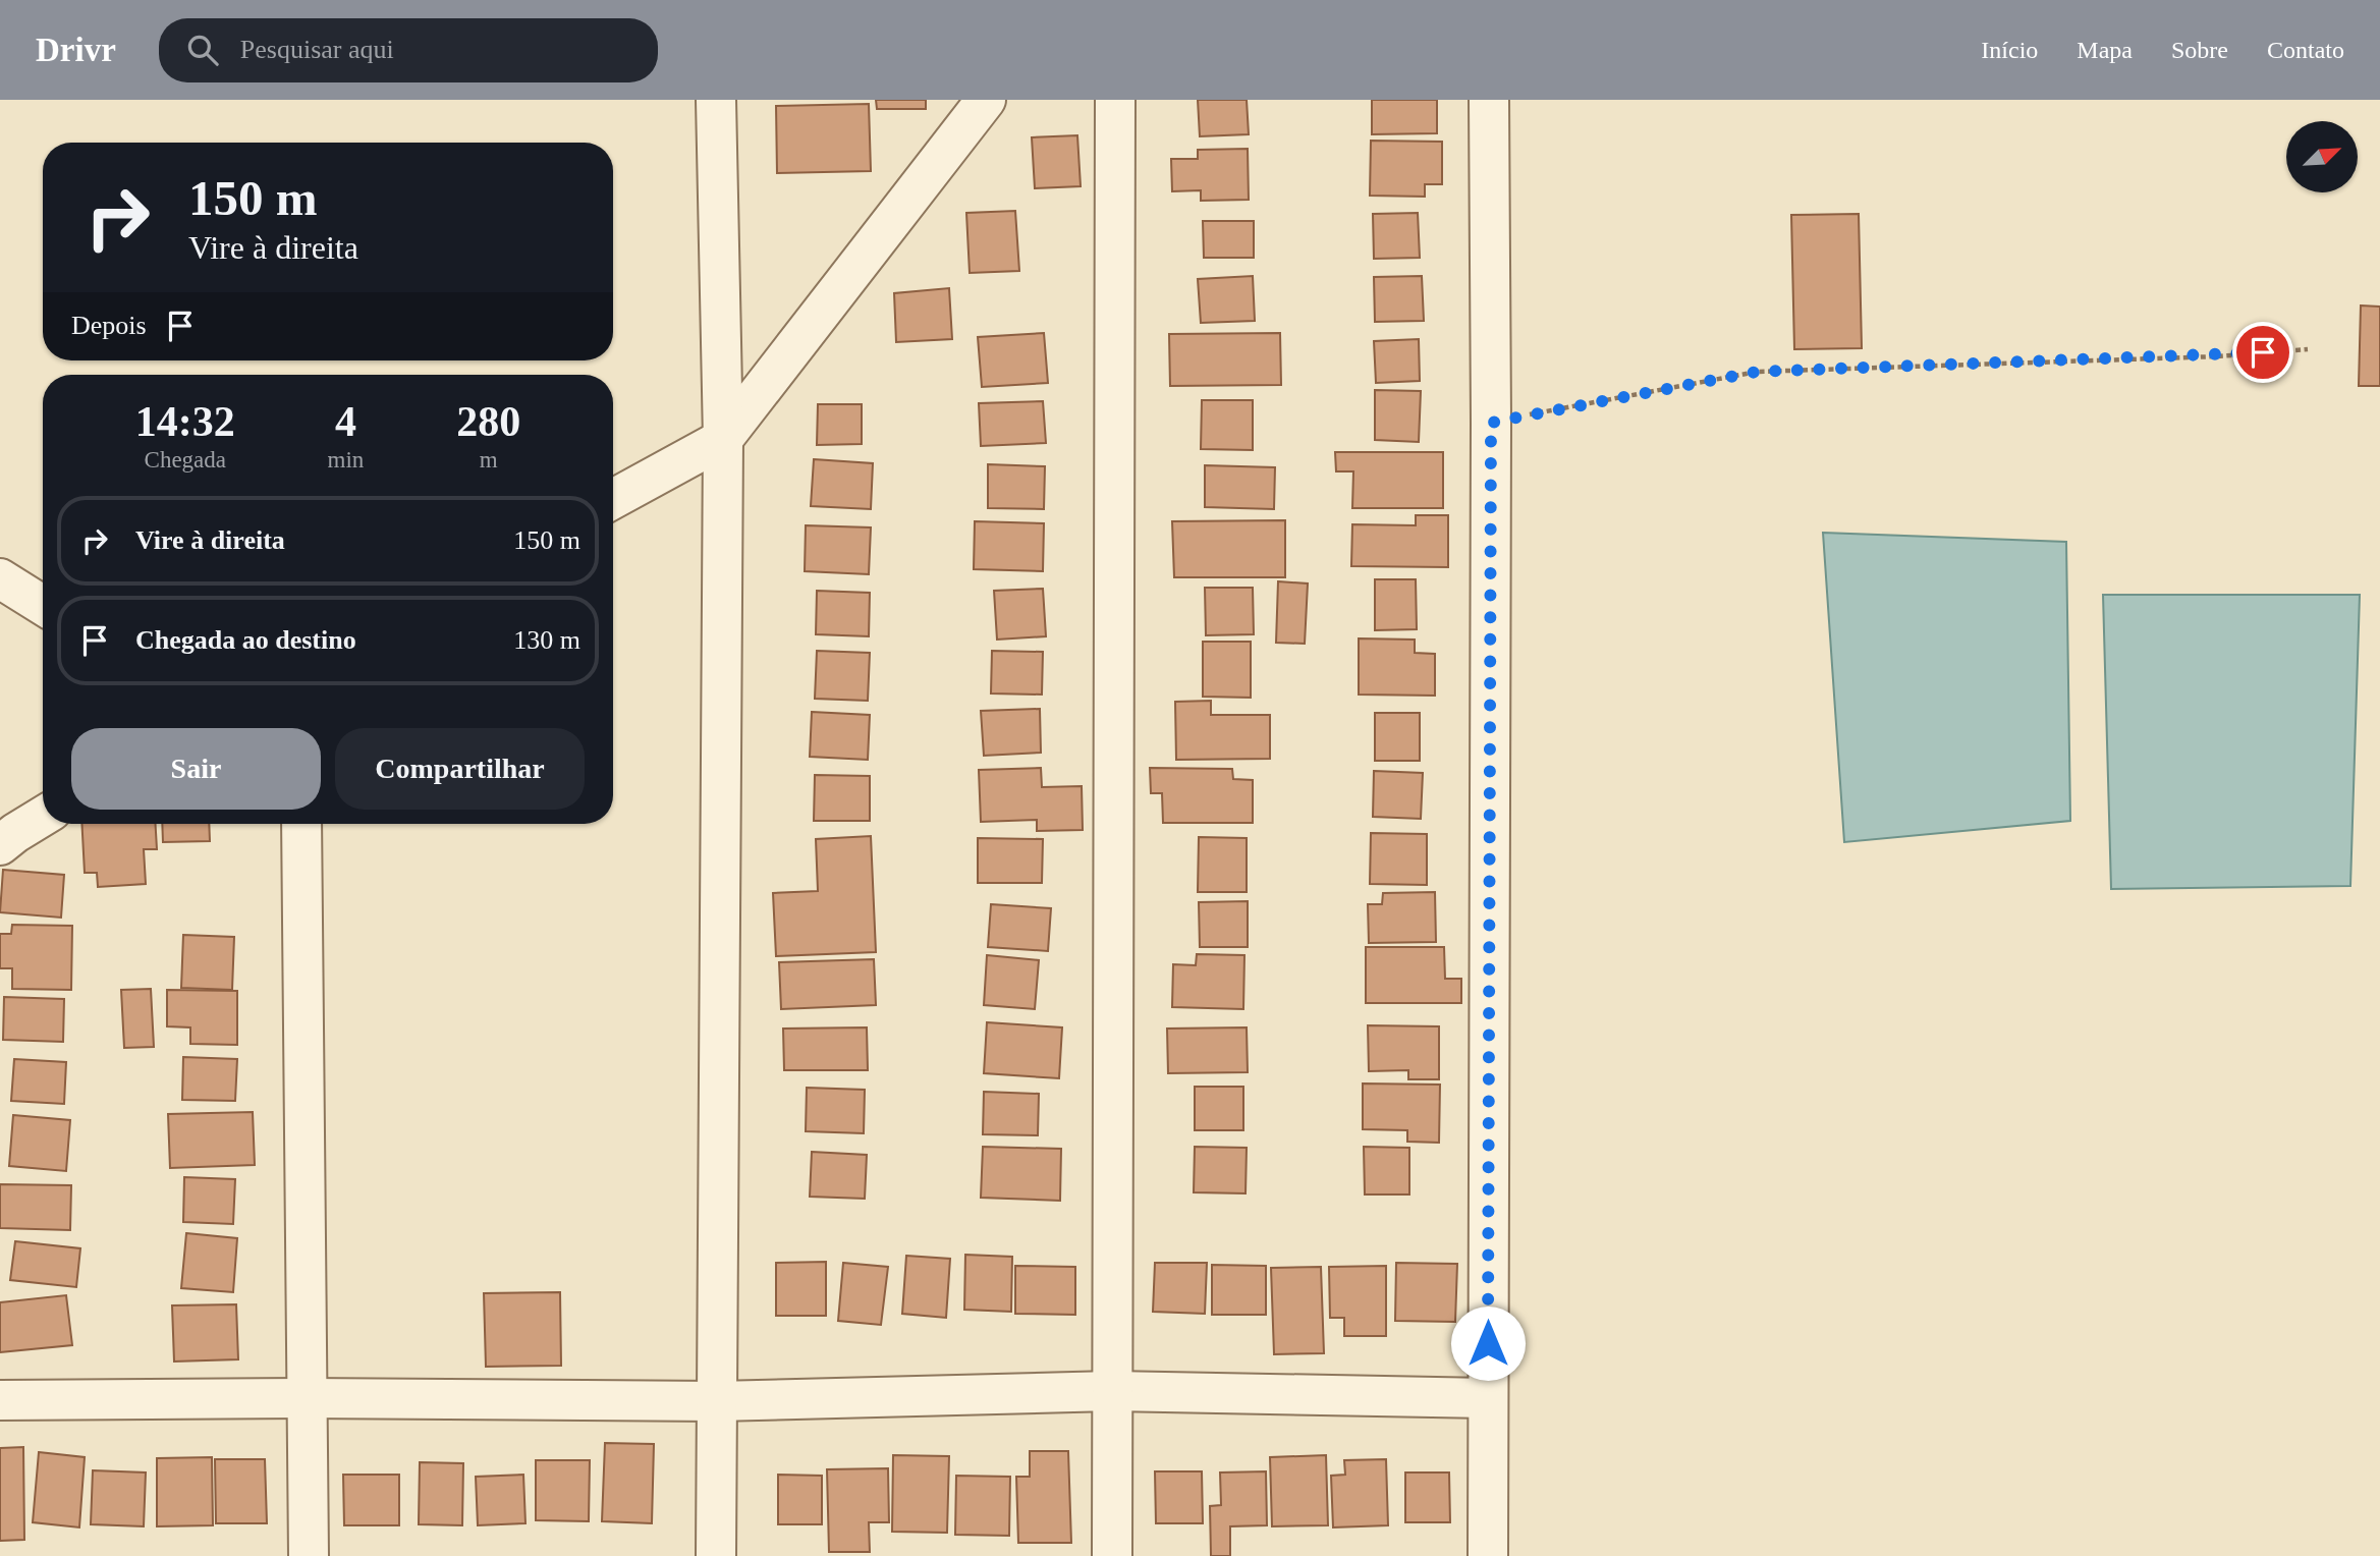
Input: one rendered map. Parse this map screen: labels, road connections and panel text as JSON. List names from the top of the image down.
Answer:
{
  "north": "top right",
  "page": {
    "header": "Drivr",
    "search": "Pesquisar aqui",
    "nav": [
      "Início",
      "Mapa",
      "Sobre",
      "Contato"
    ],
    "turn": ["150 m", "Vire à direita"],
    "then": "Depois",
    "eta": [
      "14:32",
      "Chegada",
      "4",
      "min",
      "280",
      "m"
    ],
    "list": [
      {
        "name": "Vire à direita",
        "value": "150 m"
      },
      {
        "name": "Chegada ao destino",
        "value": "130 m"
      }
    ],
    "buttons": ["Sair", "Compartilhar"]
  }
}
